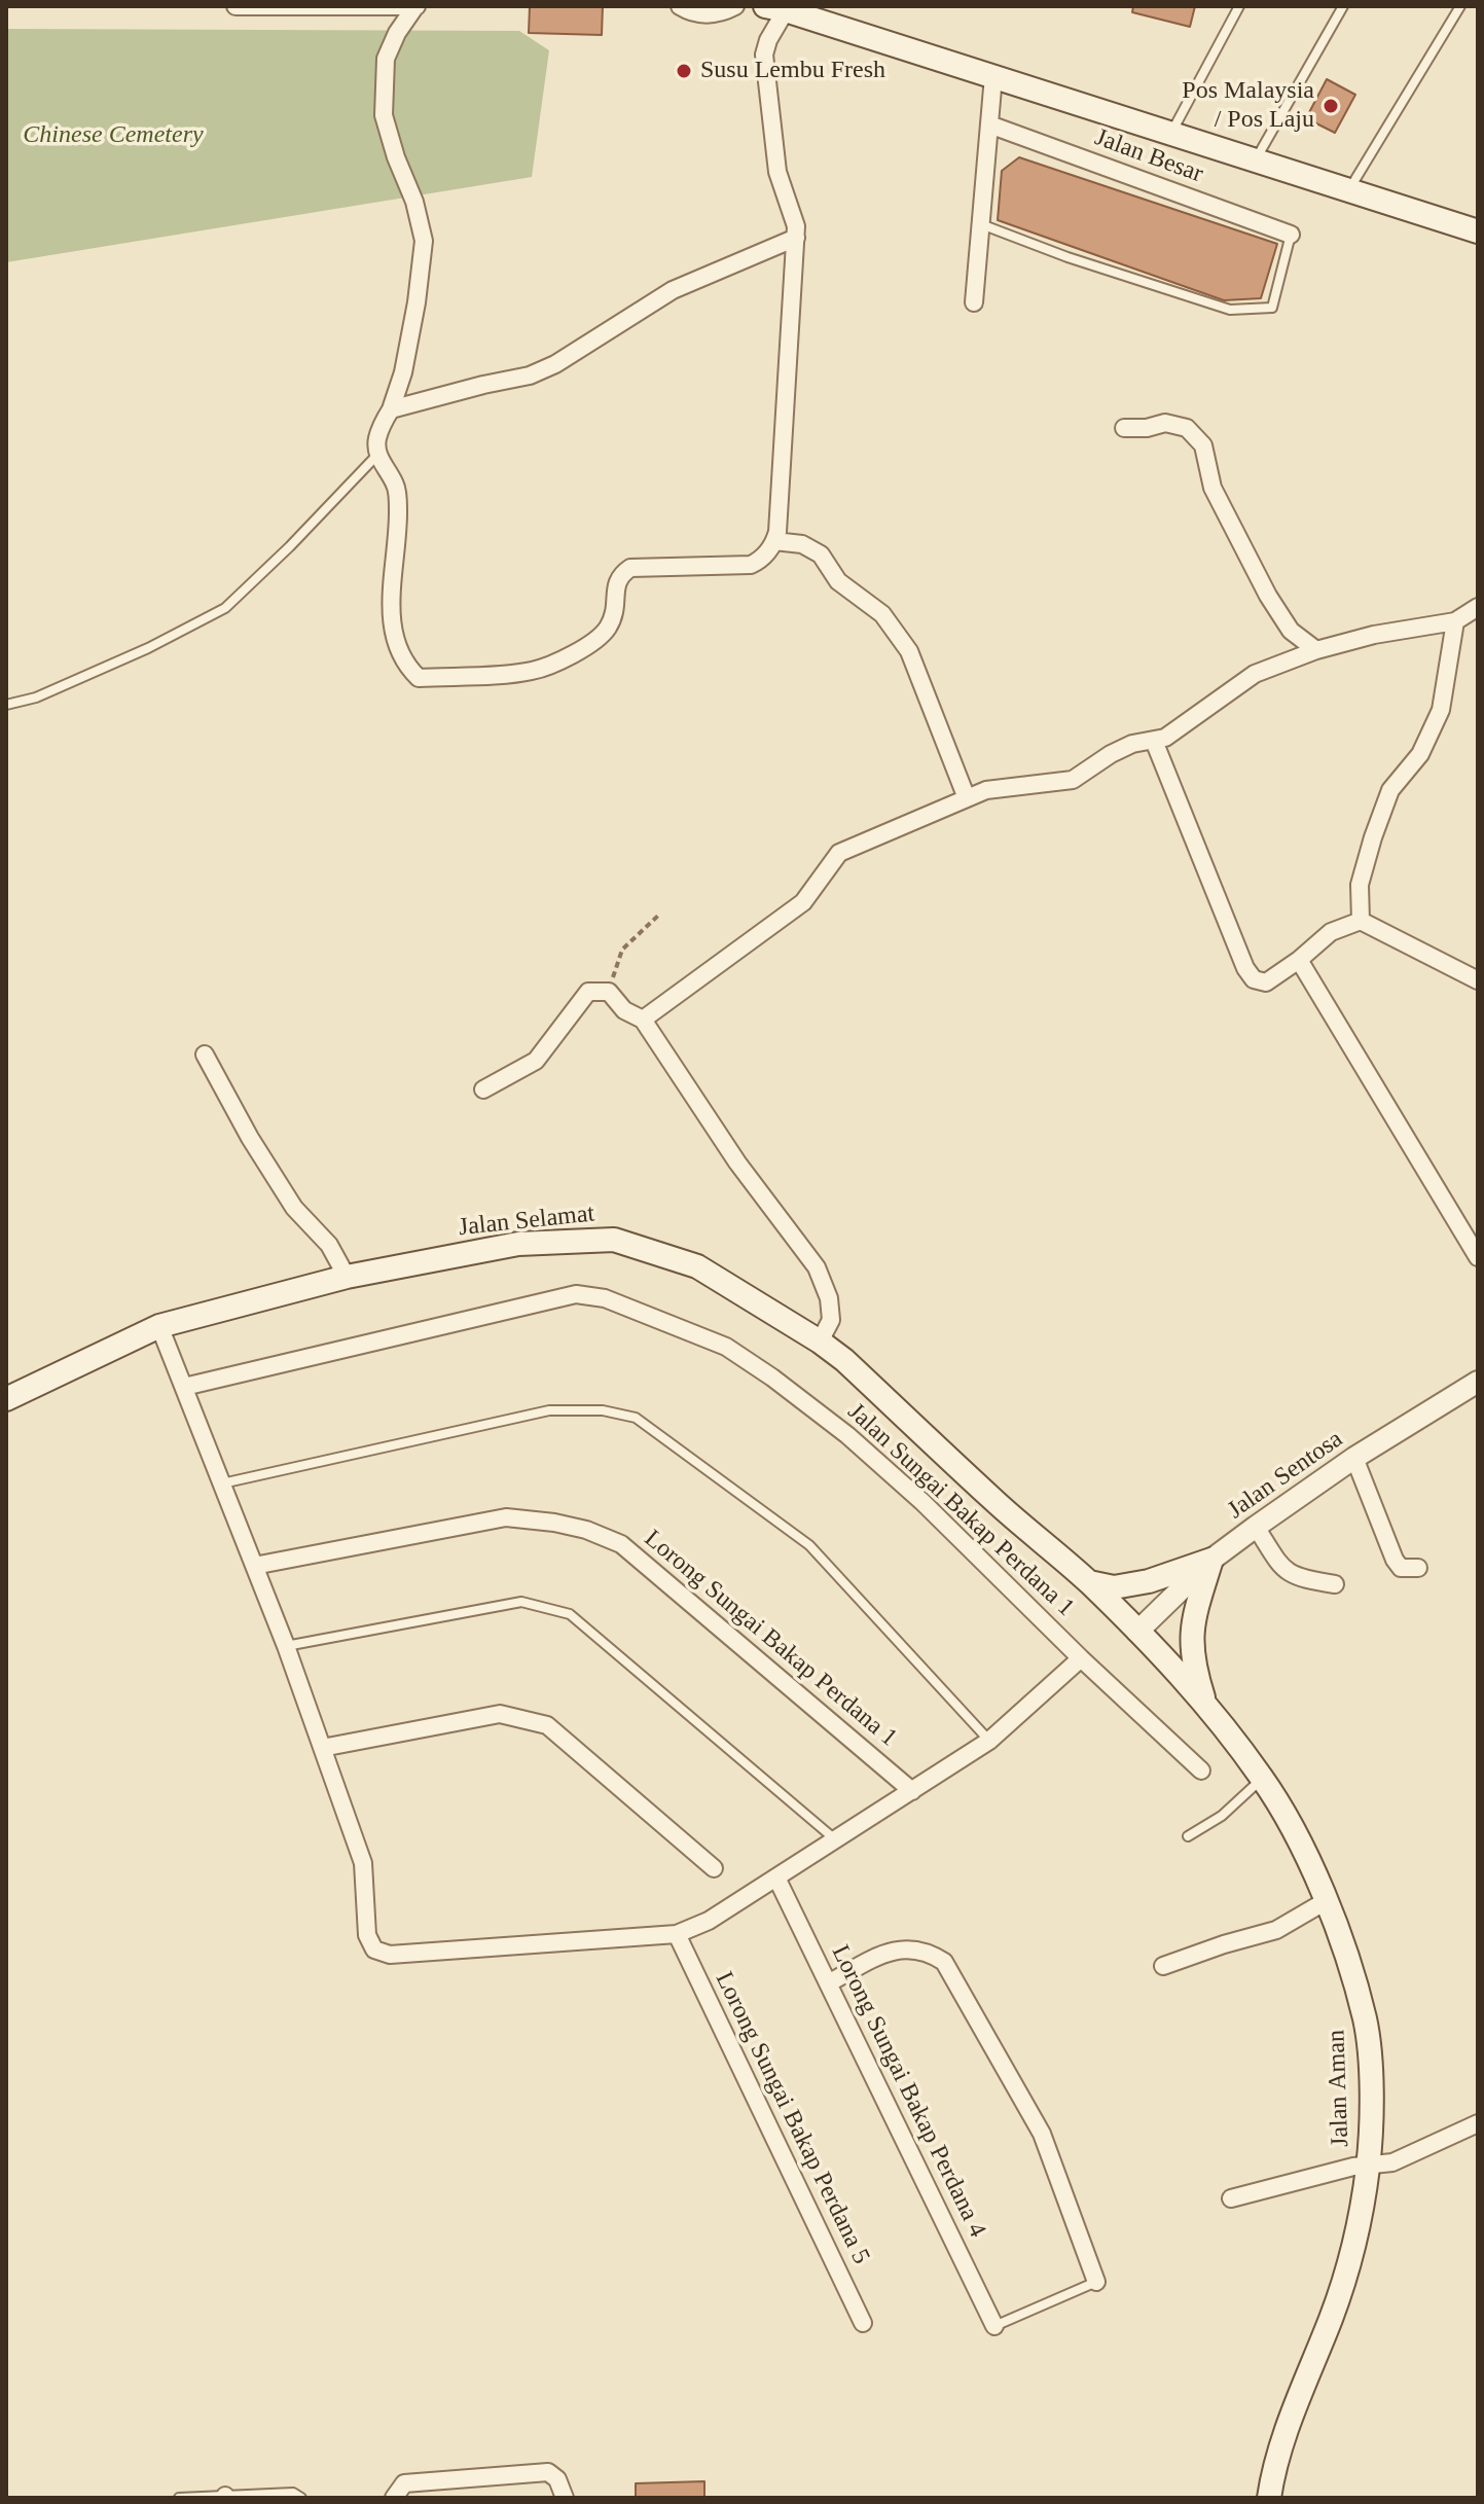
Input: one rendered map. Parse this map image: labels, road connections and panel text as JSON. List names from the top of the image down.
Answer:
{
  "streets": {
    "main road": ["Jalan Selamat", "Jalan Aman"],
    "street": [
      "Jalan Besar",
      "Jalan Sentosa",
      "Jalan Sungai Bakap Perdana 1",
      "Lorong Sungai Bakap Perdana 1",
      "Lorong Sungai Bakap Perdana 4",
      "Lorong Sungai Bakap Perdana 5"
    ]
  },
  "crossings": [
    ["Jalan Selamat", "Jalan Sentosa"],
    ["Jalan Selamat", "Jalan Aman"],
    ["Jalan Sentosa", "Jalan Aman"]
  ],
  "parks": ["Chinese Cemetery"],
  "places": ["Susu Lembu Fresh", "Pos Malaysia / Pos Laju"]
}
